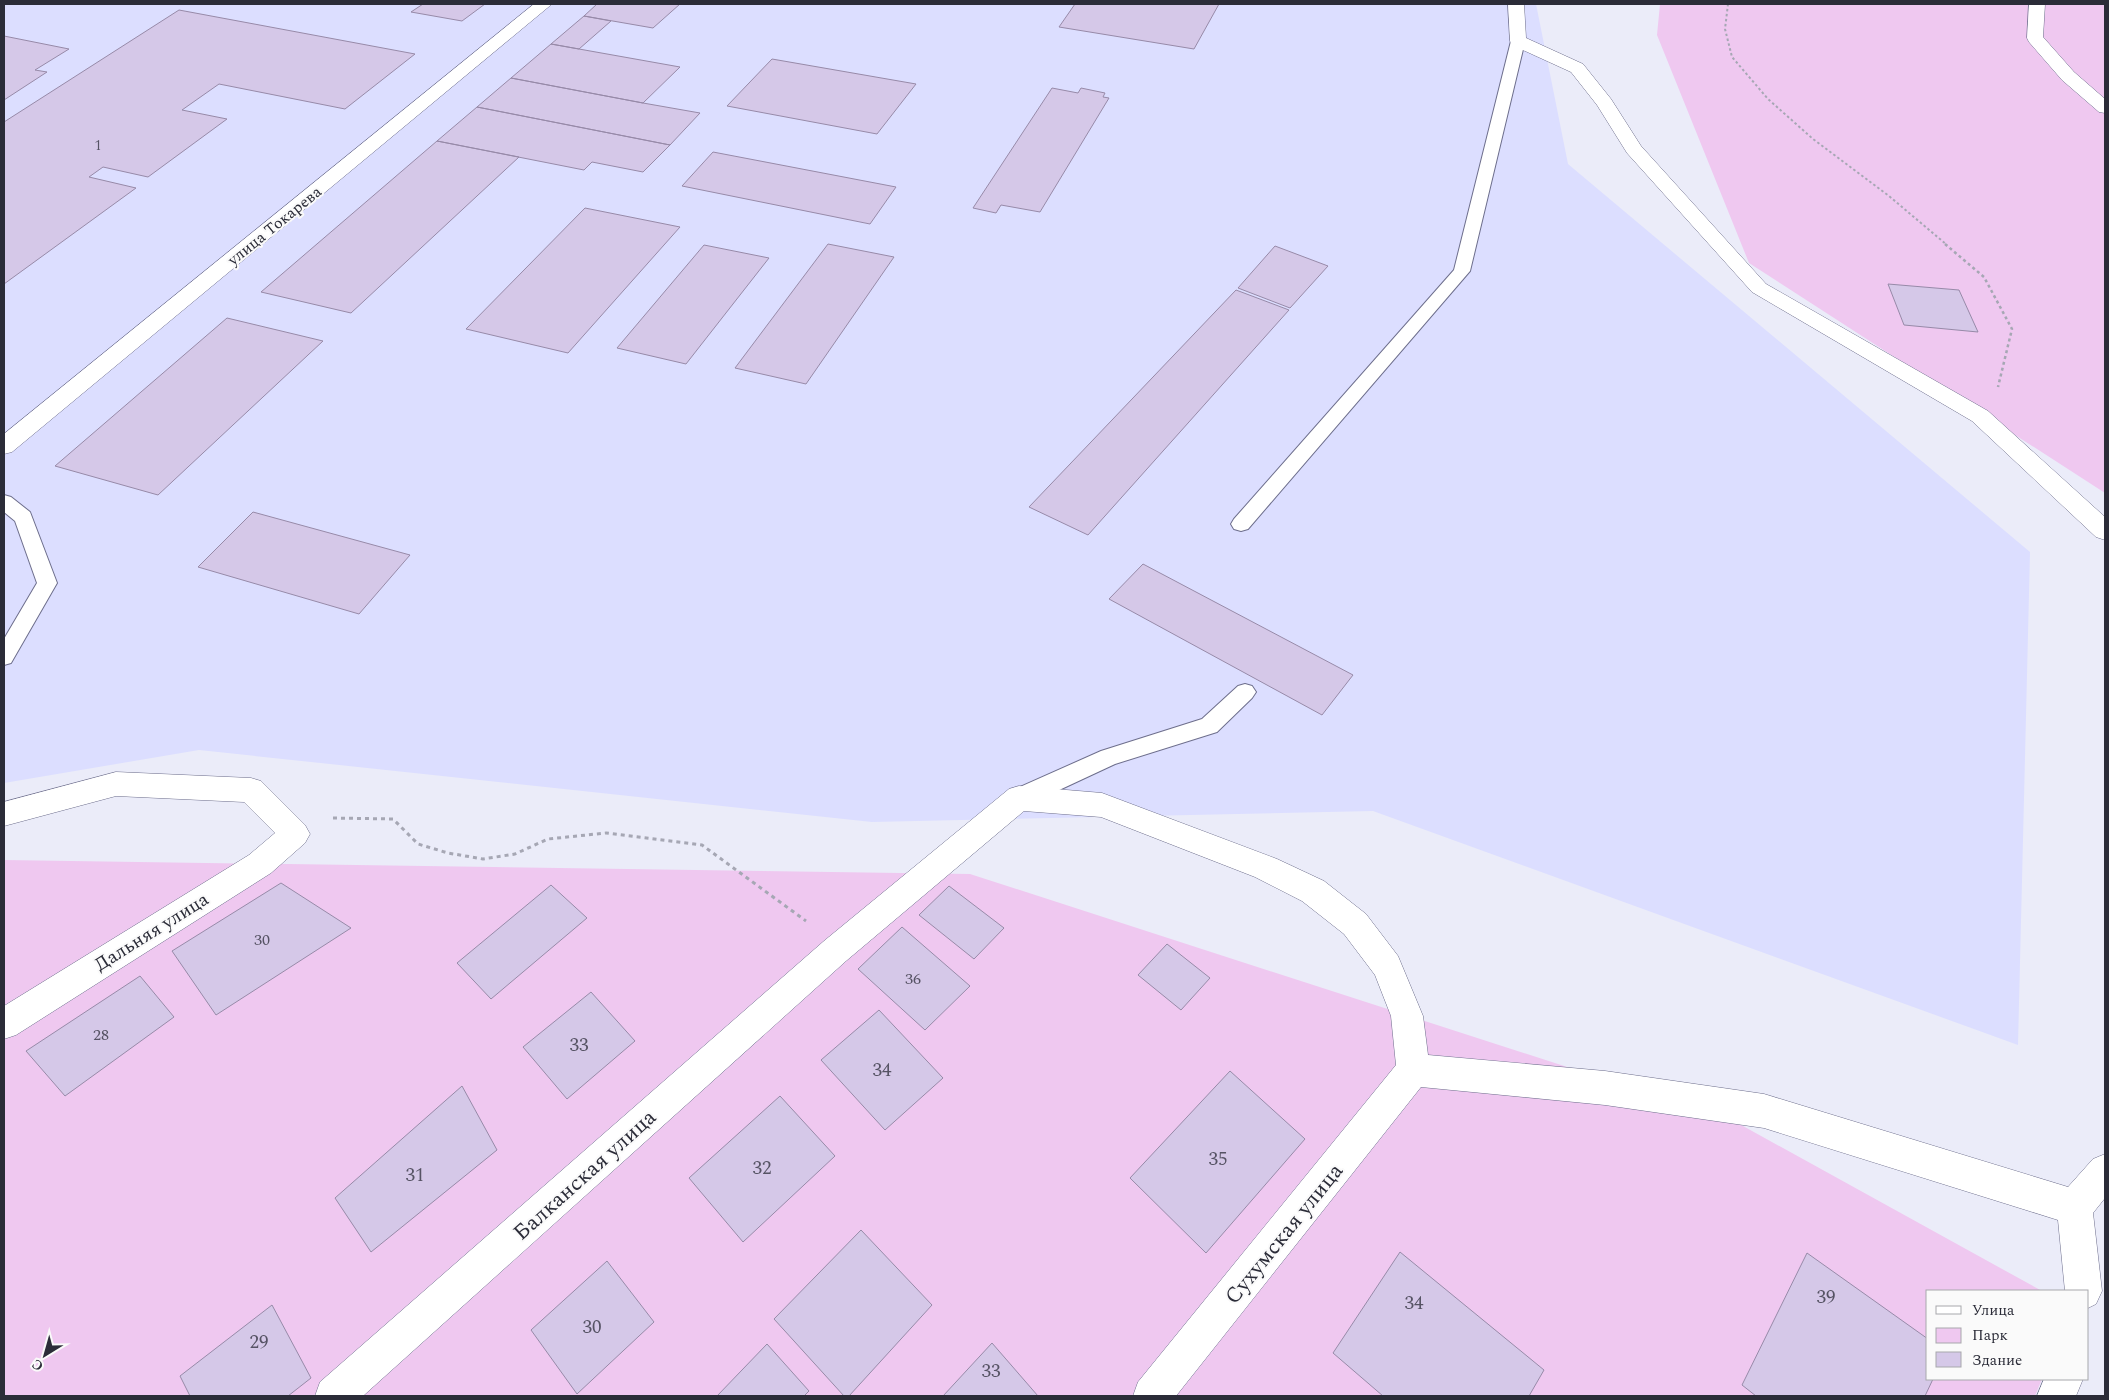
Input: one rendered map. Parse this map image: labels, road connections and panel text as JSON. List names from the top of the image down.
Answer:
{
  "streets": {
    "street": [
      "улица Токарева",
      "Дальняя улица",
      "Балканская улица",
      "Сухумская улица"
    ]
  },
  "house_numbers": [
    "1",
    "30",
    "36",
    "28",
    "33",
    "34",
    "35",
    "32",
    "31",
    "39",
    "34",
    "30",
    "29",
    "33"
  ],
  "legend": ["Улица", "Парк", "Здание"],
  "north": "bottom left"
}
